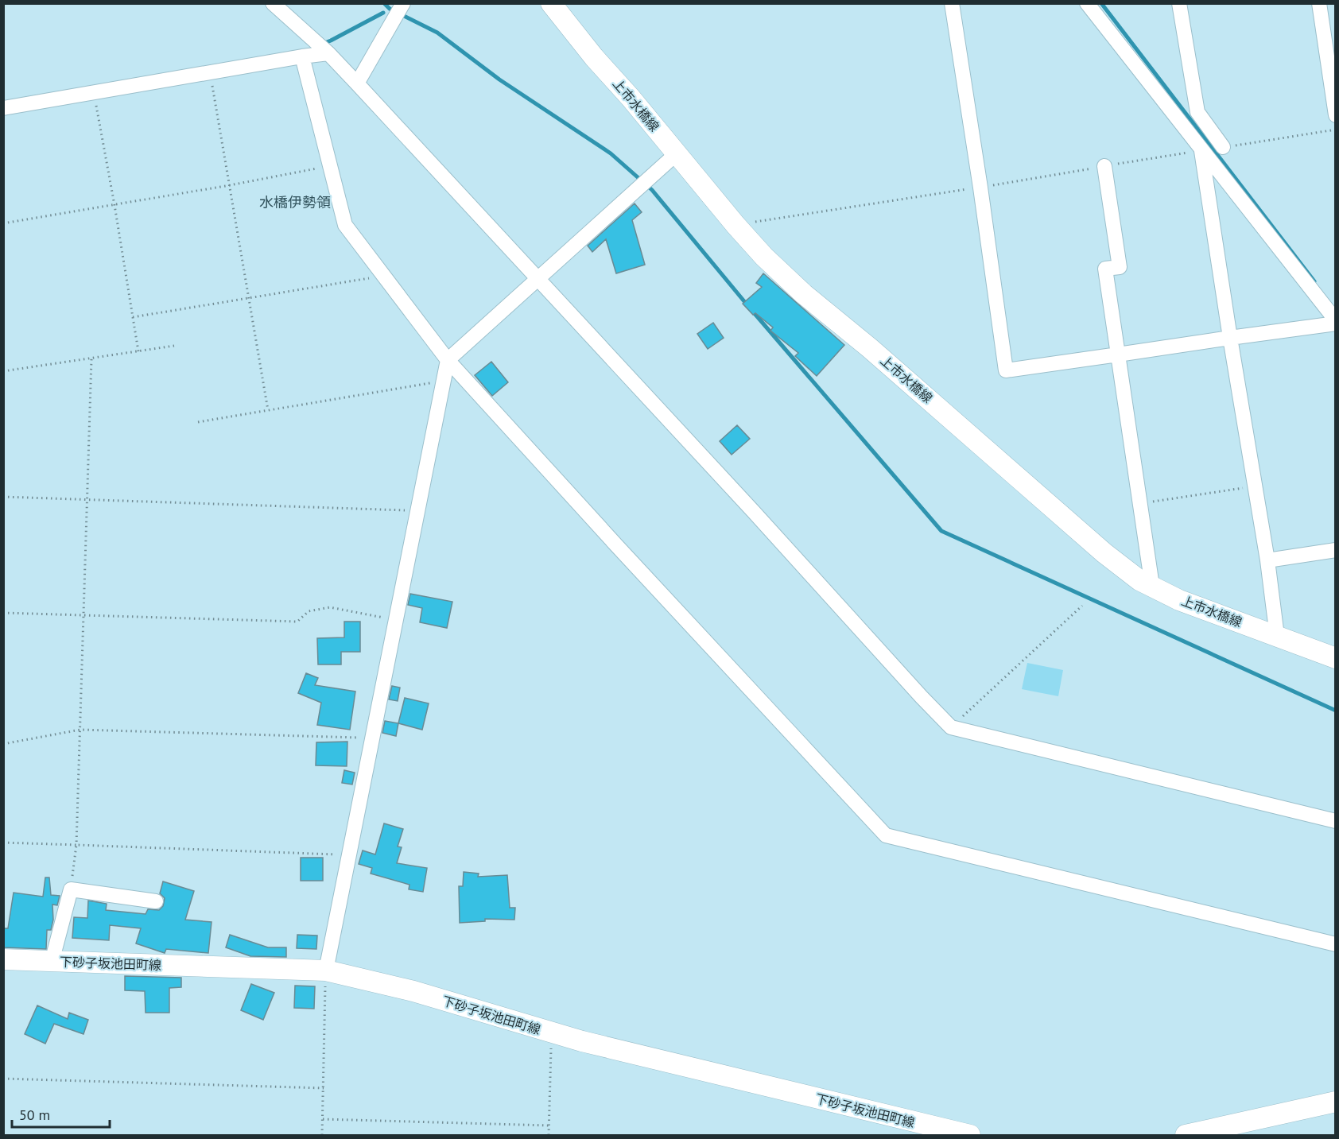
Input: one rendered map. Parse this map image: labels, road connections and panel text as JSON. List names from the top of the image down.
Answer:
{
  "streets": {
    "main road": ["上市水橋線", "下砂子坂池田町線"]
  },
  "districts": ["水橋伊勢領"],
  "scale_bar": "50 m"
}
